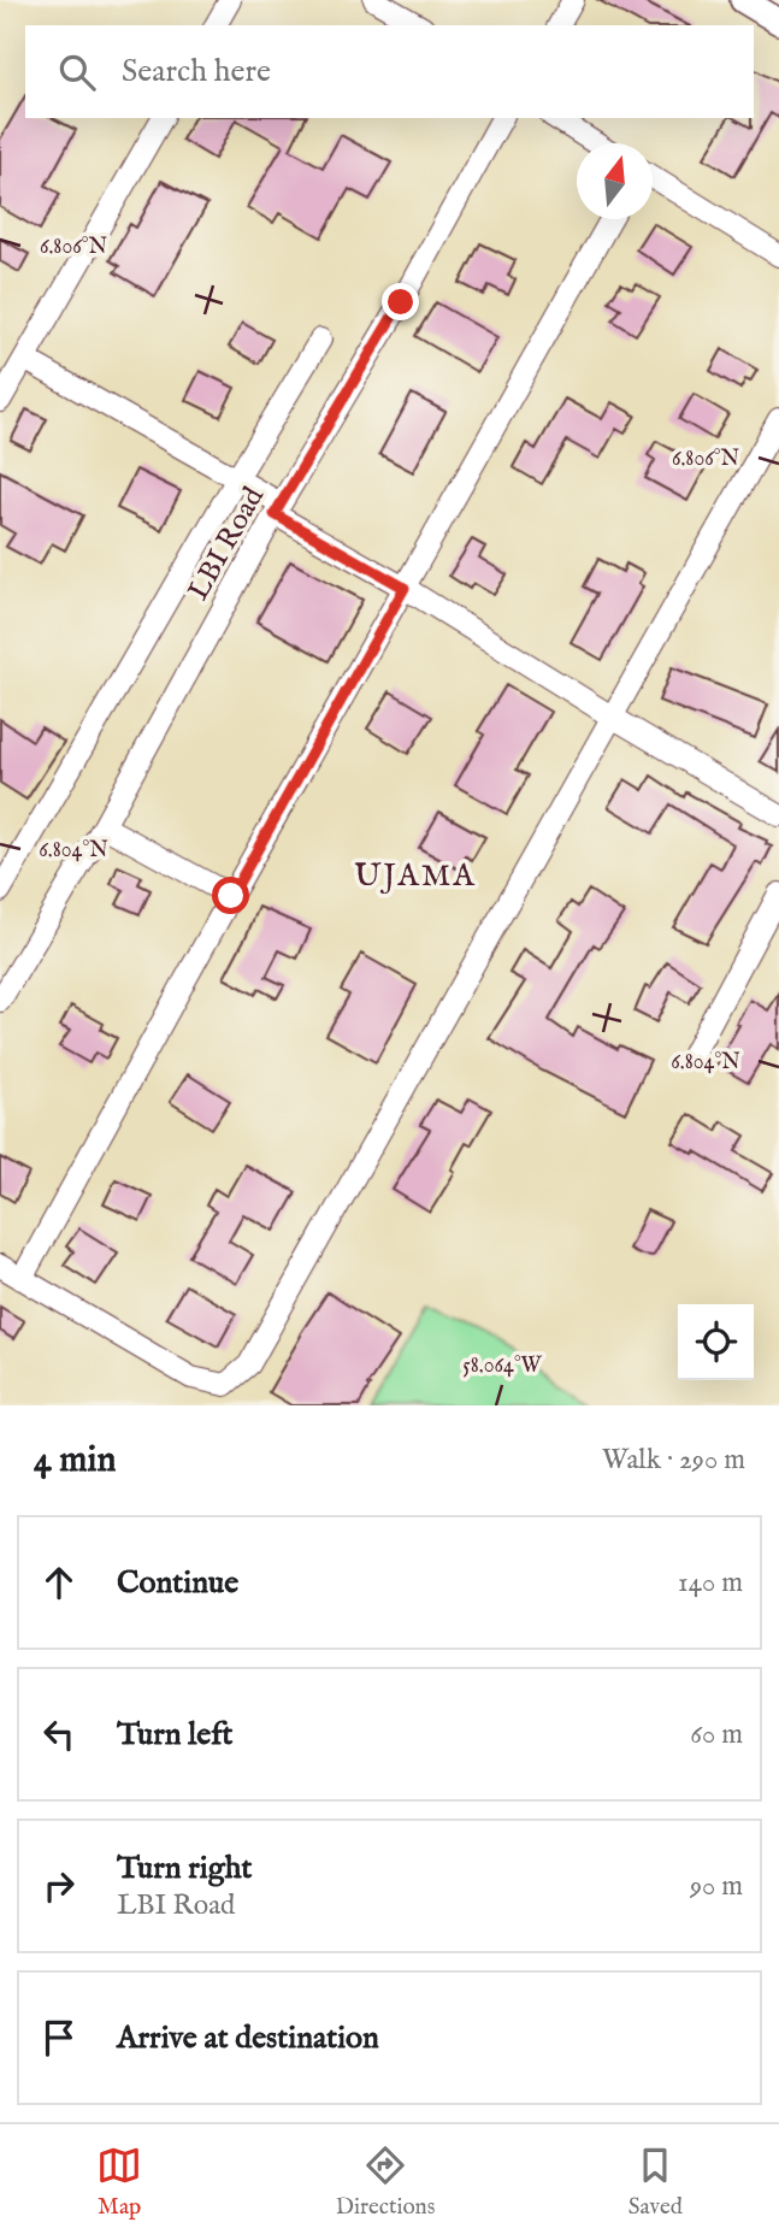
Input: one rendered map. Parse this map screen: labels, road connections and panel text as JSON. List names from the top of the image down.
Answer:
{
  "streets": {
    "street": ["LBI Road"]
  },
  "districts": ["UJAMA"],
  "north": "top",
  "page": {
    "search": "Search here",
    "heading": ["4 min", "Walk · 290 m"],
    "list": [
      ["Continue", "140 m"],
      ["Turn left", "60 m"],
      ["Turn right", "LBI Road", "90 m"],
      "Arrive at destination"
    ],
    "nav": ["Map", "Directions", "Saved"]
  },
  "coordinates": ["6.806°N", "6.804°N", "58.064°W"]
}
